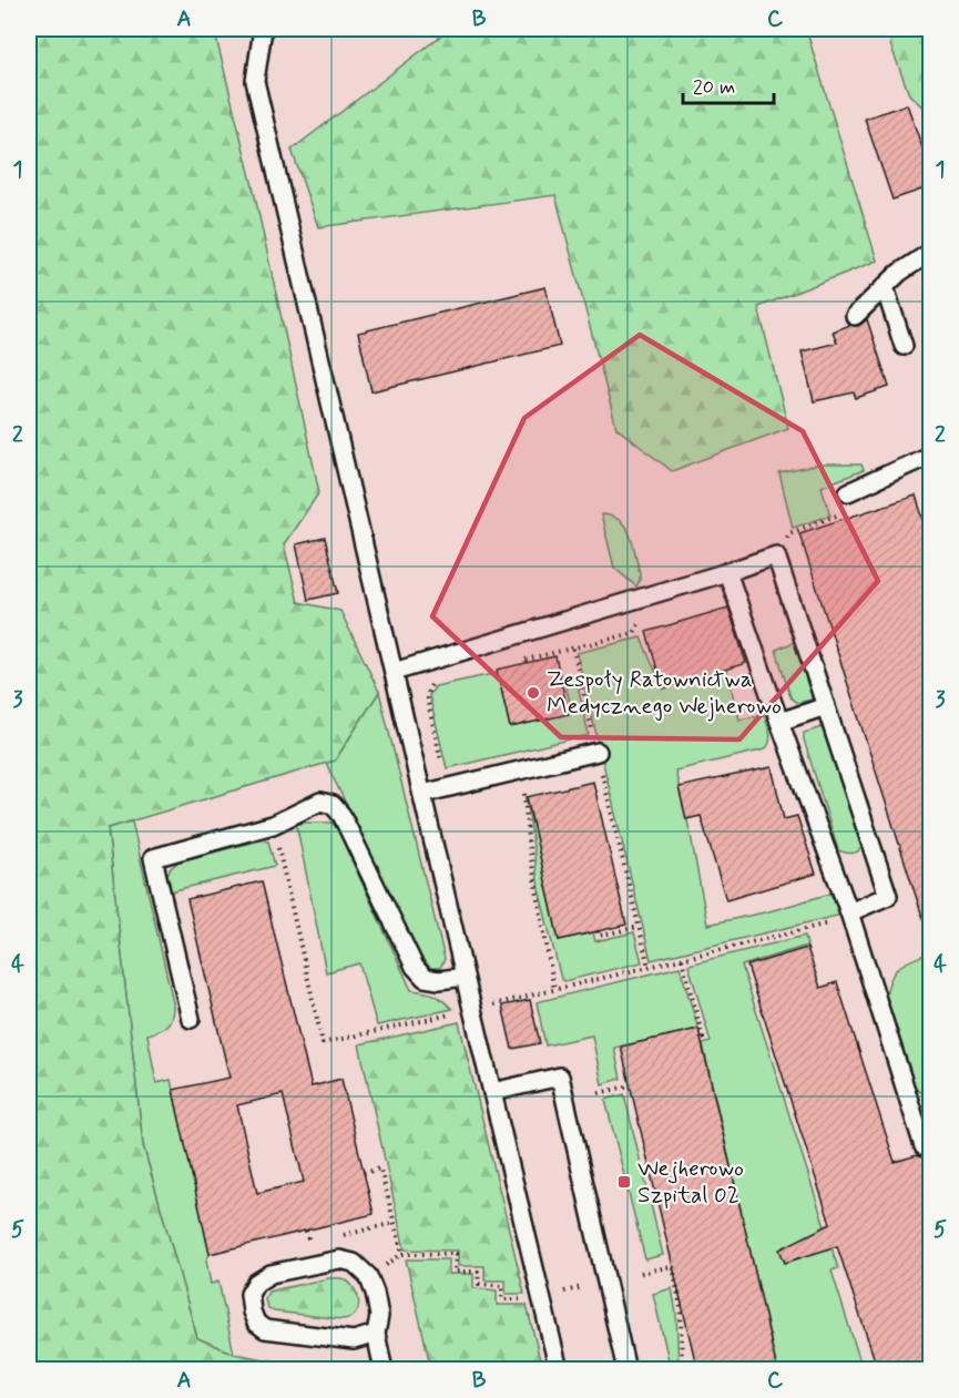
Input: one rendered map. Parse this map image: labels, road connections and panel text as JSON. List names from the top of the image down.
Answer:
{
  "places": {
    "other": ["Zespoły Ratownictwa Medycznego Wejherowo"],
    "transit": ["Wejherowo Szpital 02"]
  },
  "scale_bar": "20 m",
  "grid": {
    "columns": ["A", "B", "C"],
    "rows": [
      "1",
      "2",
      "3",
      "4",
      "5"
    ]
  }
}
